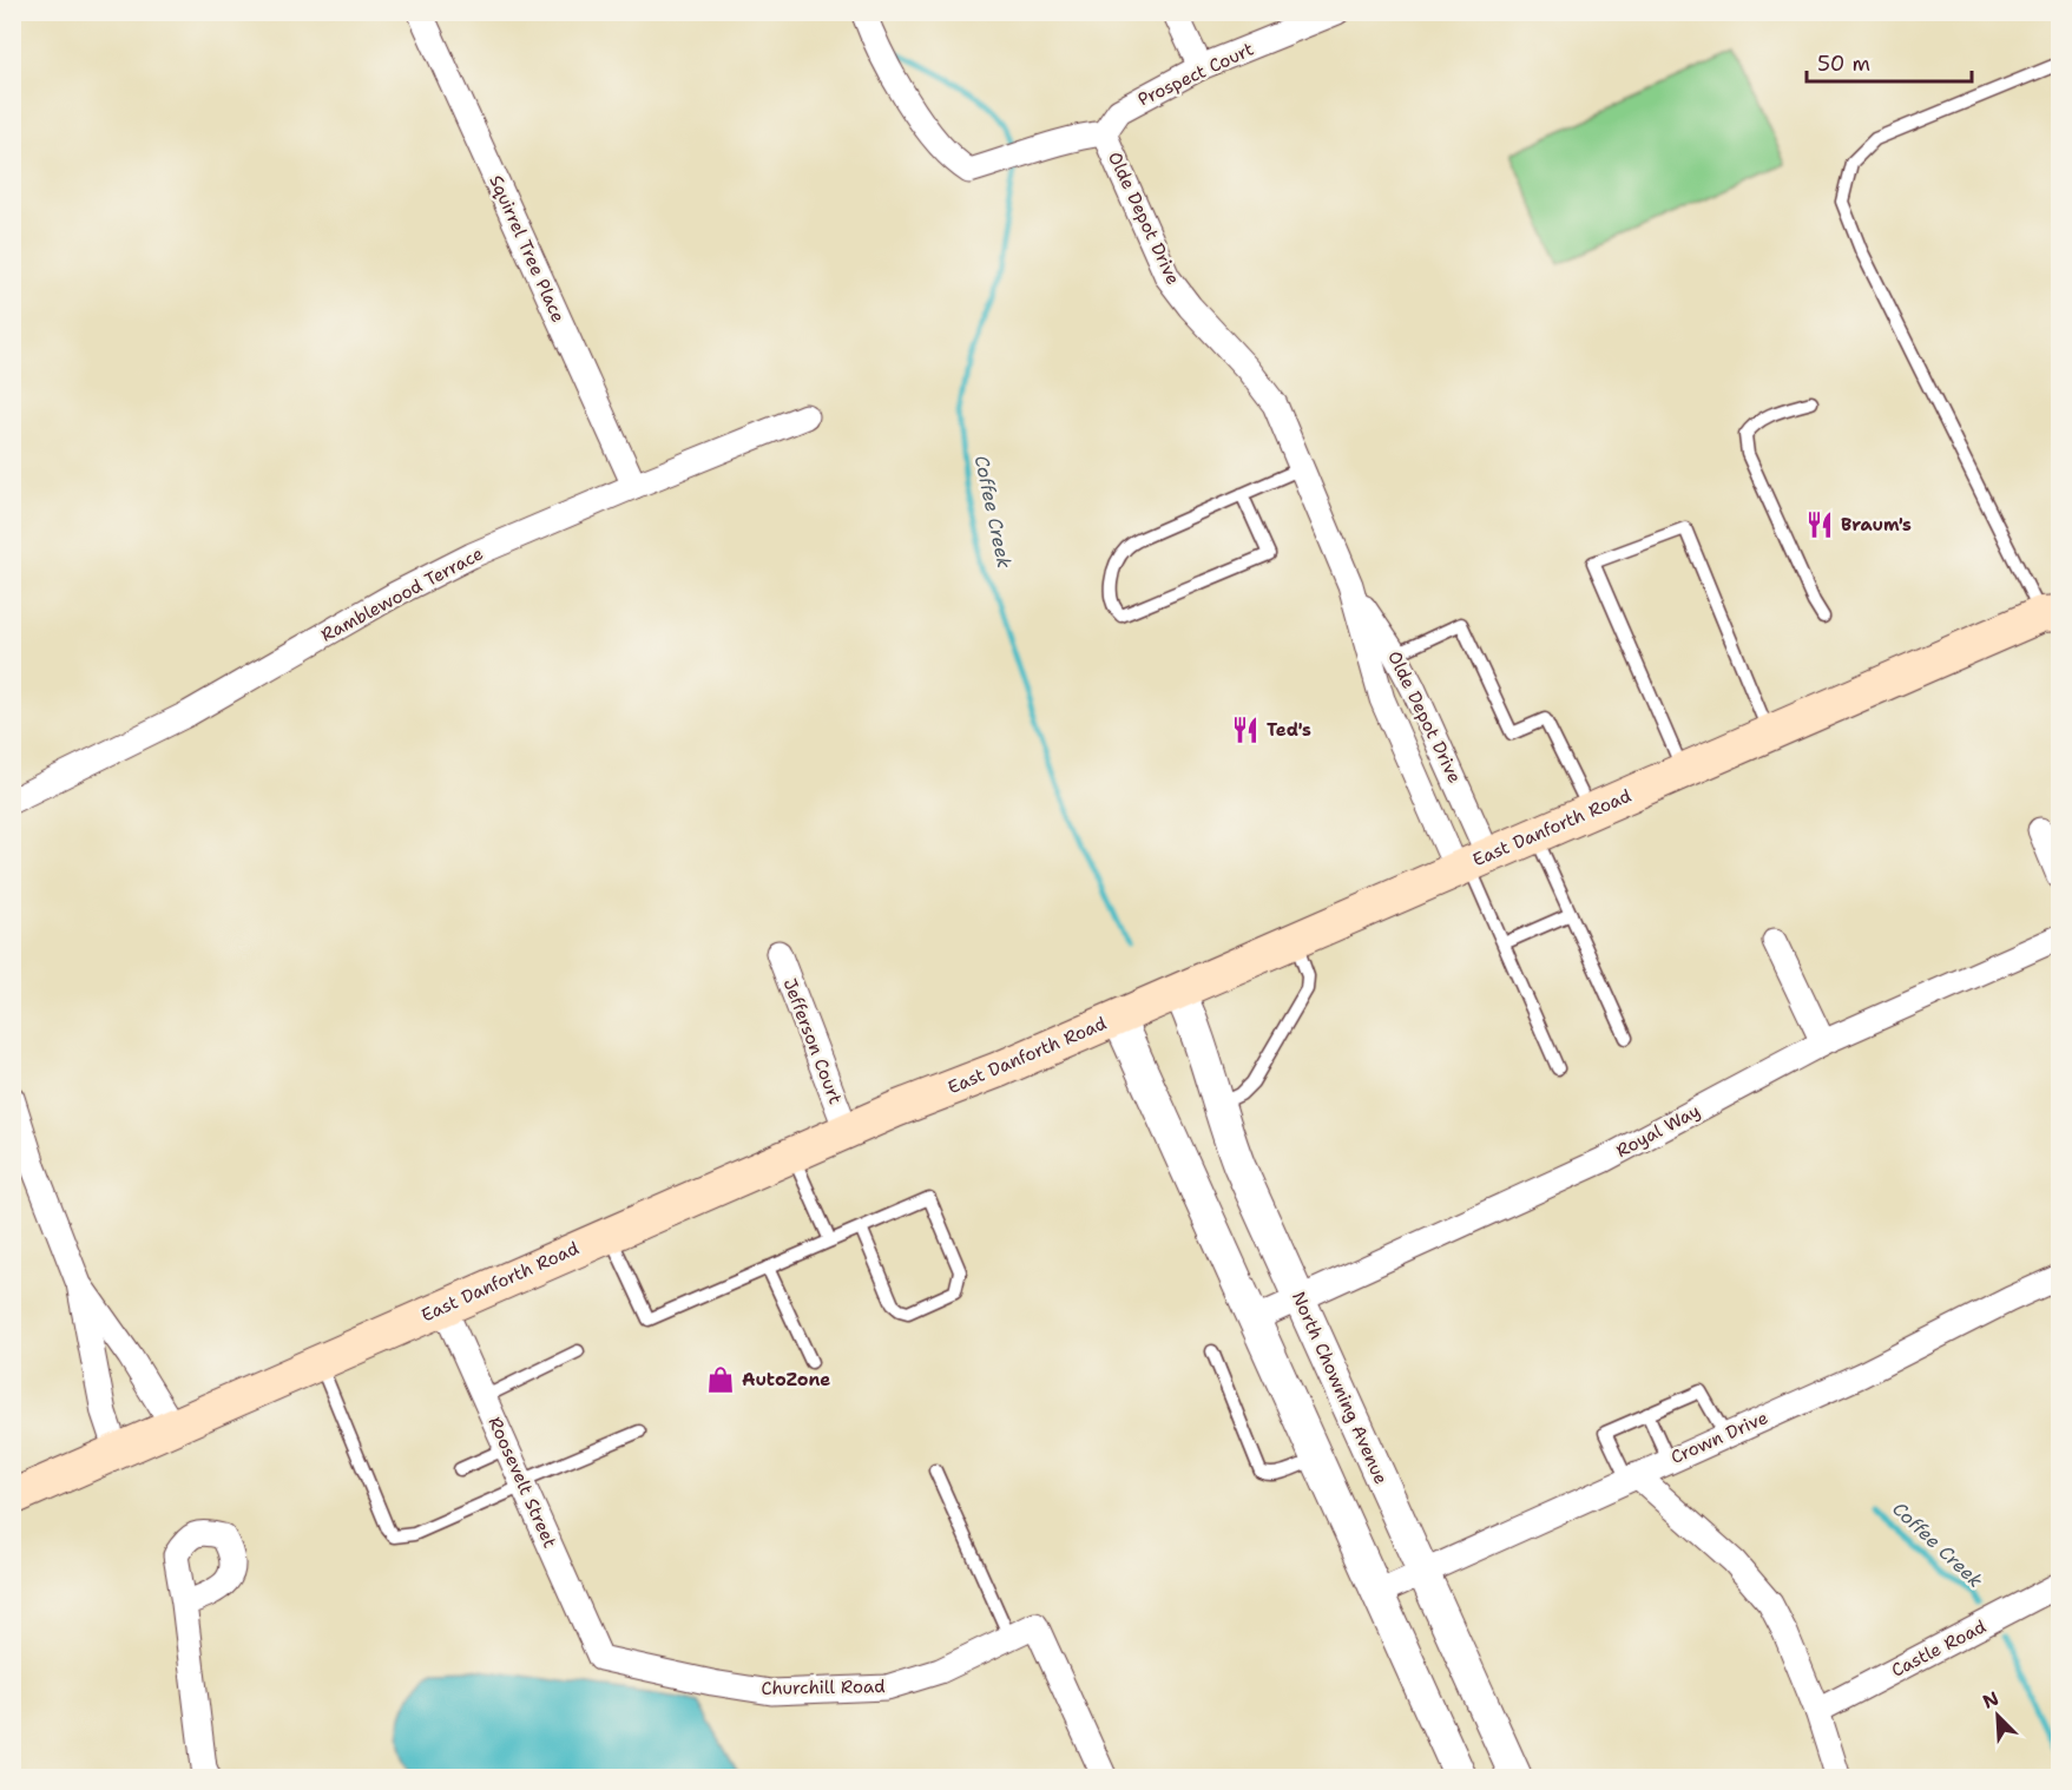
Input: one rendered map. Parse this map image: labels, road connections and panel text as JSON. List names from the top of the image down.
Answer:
{
  "streets": {
    "main road": ["East Danforth Road"],
    "street": [
      "Prospect Court",
      "Olde Depot Drive",
      "Squirrel Tree Place",
      "Ramblewood Terrace",
      "Jefferson Court",
      "Royal Way",
      "North Chowning Avenue",
      "Crown Drive",
      "Roosevelt Street",
      "Castle Road",
      "Churchill Road"
    ]
  },
  "crossings": [
    ["Prospect Court", "Olde Depot Drive"],
    ["Olde Depot Drive", "East Danforth Road"],
    ["Squirrel Tree Place", "Ramblewood Terrace"],
    ["East Danforth Road", "Jefferson Court"],
    ["East Danforth Road", "North Chowning Avenue"],
    ["East Danforth Road", "Roosevelt Street"],
    ["Royal Way", "North Chowning Avenue"],
    ["North Chowning Avenue", "Crown Drive"],
    ["Roosevelt Street", "Churchill Road"]
  ],
  "water": ["Coffee Creek"],
  "places": {
    "restaurant": ["Braum's", "Ted's"],
    "shop": ["AutoZone"]
  },
  "scale_bar": "50 m",
  "north": "top left"
}
